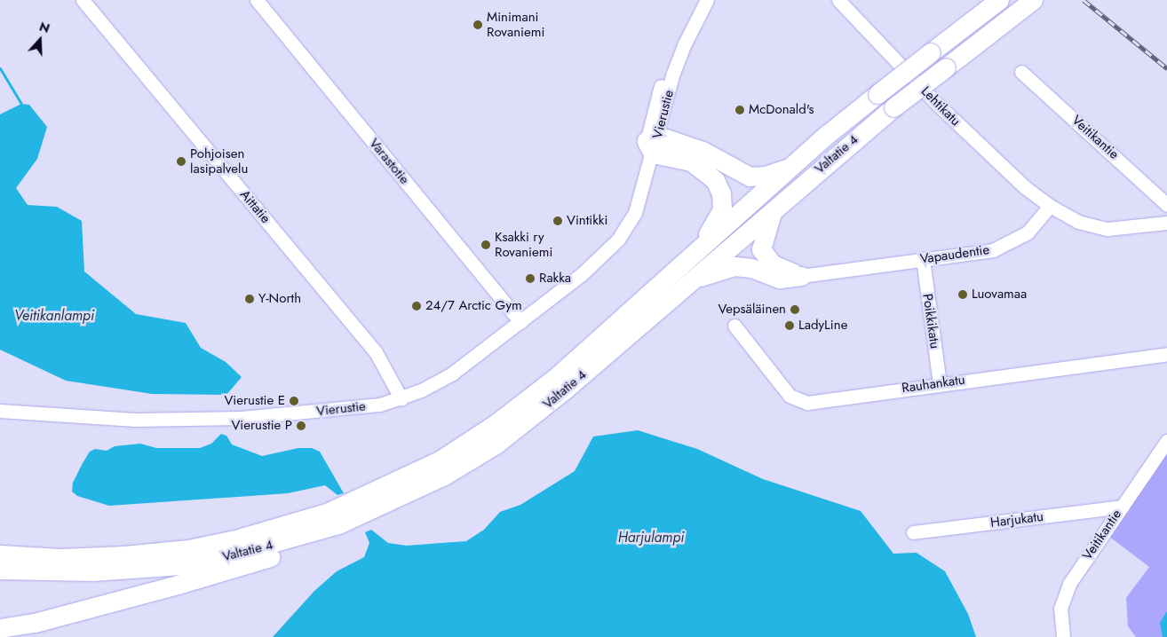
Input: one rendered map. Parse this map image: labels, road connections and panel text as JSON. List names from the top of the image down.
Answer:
{
  "streets": {
    "highway": ["Valtatie 4"],
    "street": [
      "Lehtikatu",
      "Vierustie",
      "Veitikantie",
      "Varastotie",
      "Aittatie",
      "Vapaudentie",
      "Poikkikatu",
      "Rauhankatu",
      "Harjukatu"
    ]
  },
  "crossings": [
    ["Lehtikatu", "Vapaudentie"],
    ["Vierustie", "Varastotie"],
    ["Vierustie", "Aittatie"],
    ["Veitikantie", "Harjukatu"],
    ["Vapaudentie", "Poikkikatu"],
    ["Poikkikatu", "Rauhankatu"]
  ],
  "water": ["Veitikanlampi", "Harjulampi"],
  "places": [
    "Minimani Rovaniemi",
    "McDonald's",
    "Pohjoisen lasipalvelu",
    "Vintikki",
    "Ksakki ry Rovaniemi",
    "Rakka",
    "Luovamaa",
    "Y-North",
    "24/7 Arctic Gym",
    "Vepsäläinen",
    "LadyLine",
    "Vierustie E",
    "Vierustie P"
  ],
  "north": "top"
}
